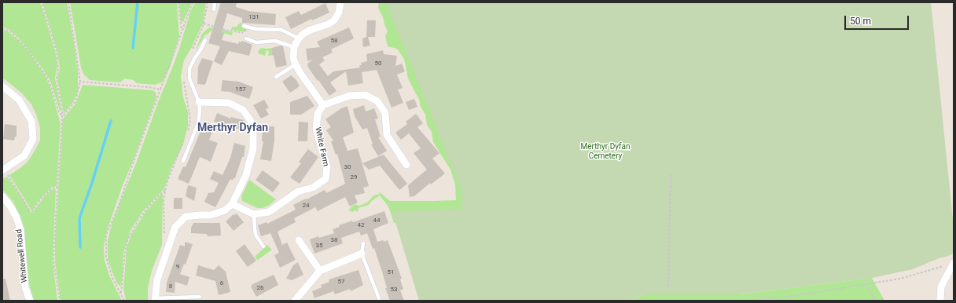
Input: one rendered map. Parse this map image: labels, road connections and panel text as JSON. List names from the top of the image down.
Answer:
{
  "streets": {
    "street": ["White Farm", "Whitewell Road"]
  },
  "districts": ["Merthyr Dyfan"],
  "parks": ["Merthyr Dyfan Cemetery"],
  "house_numbers": [
    "131",
    "58",
    "50",
    "157",
    "30",
    "29",
    "24",
    "44",
    "42",
    "38",
    "35",
    "9",
    "51",
    "57",
    "6",
    "8",
    "26",
    "53"
  ],
  "scale_bar": "50 m"
}
